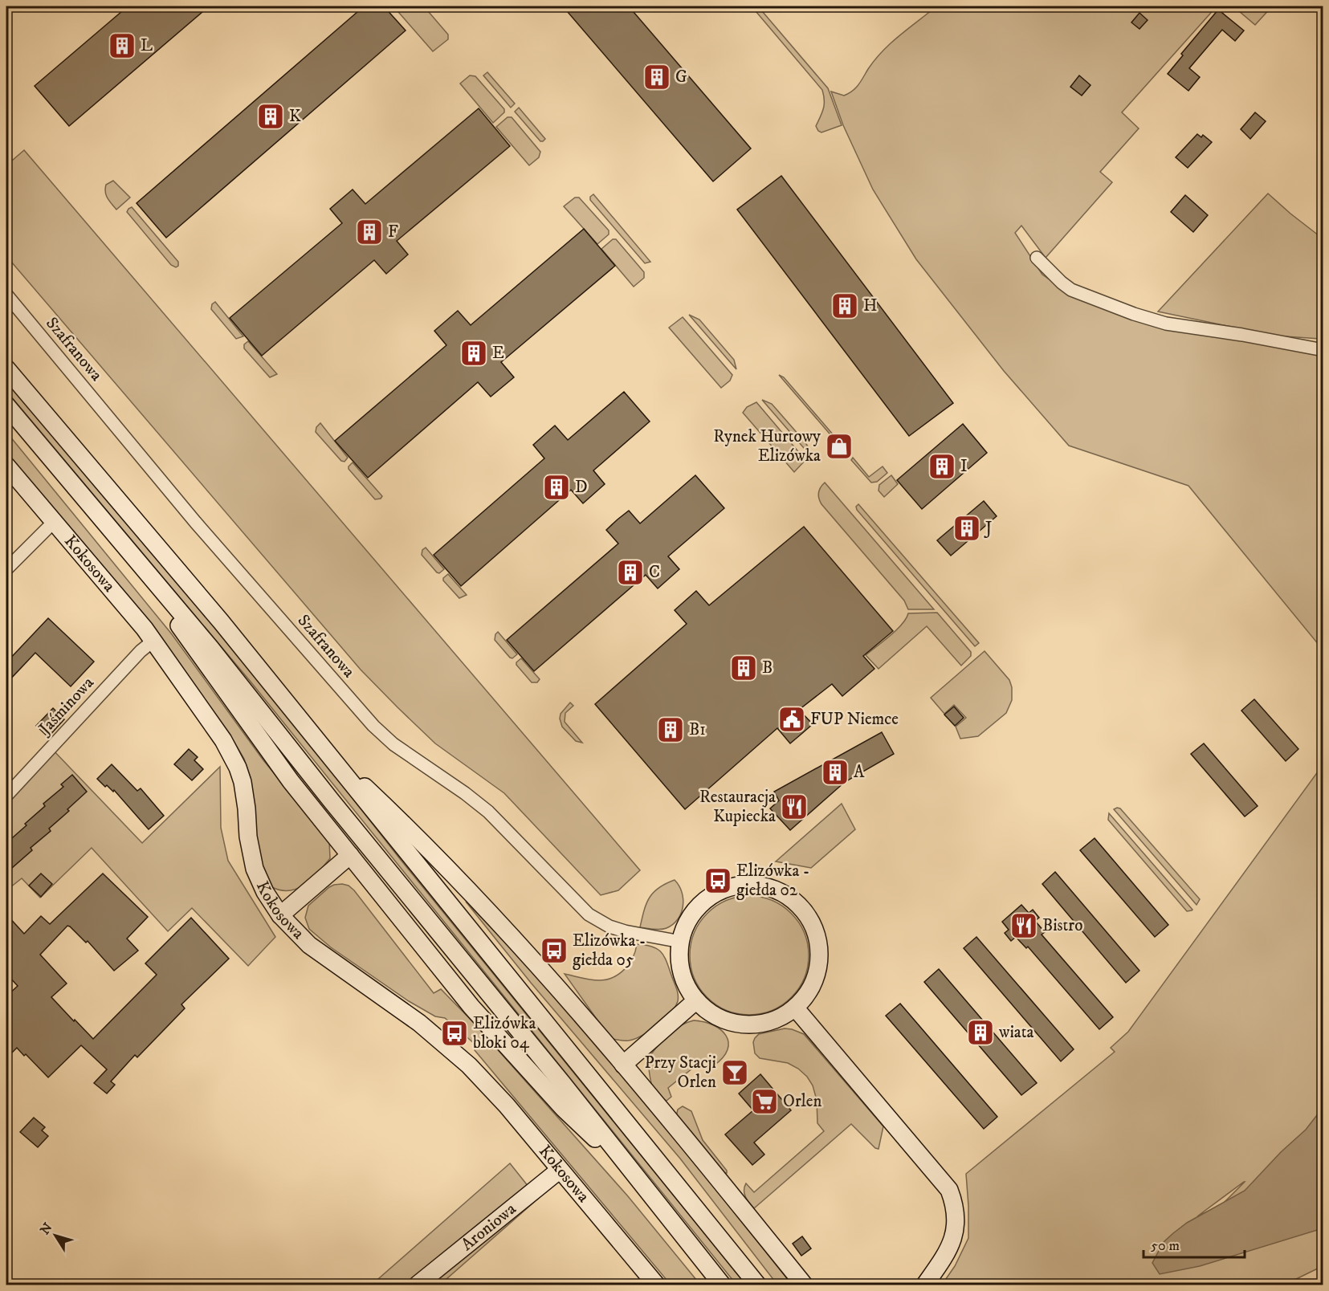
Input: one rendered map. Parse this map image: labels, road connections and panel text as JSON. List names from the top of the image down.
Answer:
{
  "streets": {
    "main road": ["Kokosowa", "Aroniowa"],
    "street": ["Szafranowa", "Jaśminowa"]
  },
  "crossings": [
    ["Kokosowa", "Jaśminowa"],
    ["Kokosowa", "Aroniowa"]
  ],
  "places": {
    "building": [
      "L",
      "G",
      "K",
      "F",
      "H",
      "E",
      "I",
      "D",
      "J",
      "C",
      "B",
      "B1",
      "A",
      "wiata"
    ],
    "shop": ["Rynek Hurtowy Elizówka"],
    "public building": ["FUP Niemce"],
    "restaurant": ["Restauracja Kupiecka", "Bistro"],
    "bus stop": ["Elizówka - giełda 02", "Elizówka - giełda 05", "Elizówka bloki 04"],
    "bar": ["Przy Stacji Orlen"],
    "supermarket": ["Orlen"]
  },
  "scale_bar": "50 m",
  "north": "top left"
}
